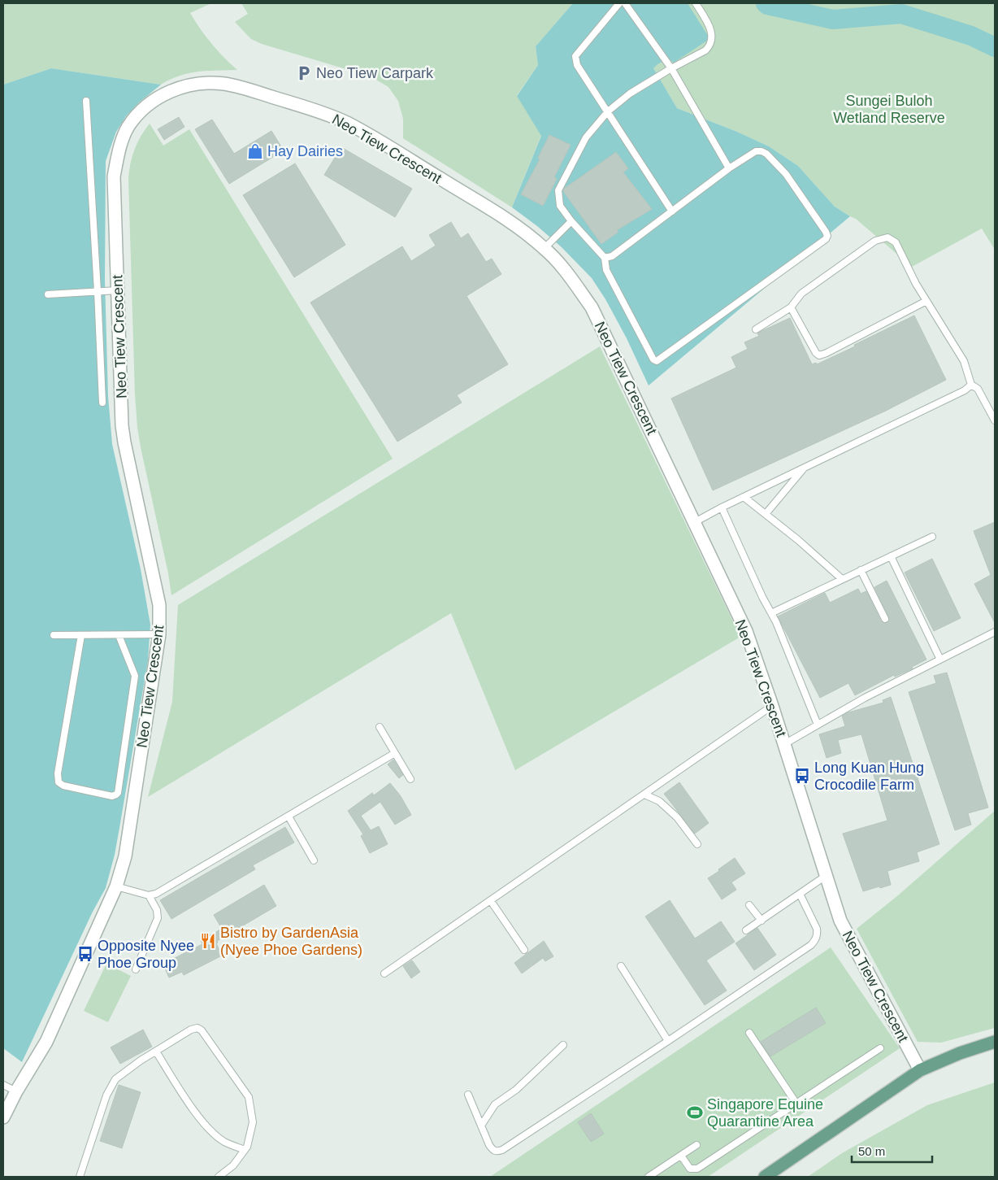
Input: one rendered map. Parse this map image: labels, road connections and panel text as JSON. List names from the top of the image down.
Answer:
{
  "streets": {
    "street": ["Neo Tiew Crescent"]
  },
  "parks": ["Sungei Buloh Wetland Reserve"],
  "places": {
    "parking": ["Neo Tiew Carpark"],
    "shop": ["Hay Dairies"],
    "bus stop": ["Long Kuan Hung Crocodile Farm", "Opposite Nyee Phoe Group"],
    "restaurant": ["Bistro by GardenAsia (Nyee Phoe Gardens)"],
    "sports": ["Singapore Equine Quarantine Area"]
  },
  "scale_bar": "50 m"
}
